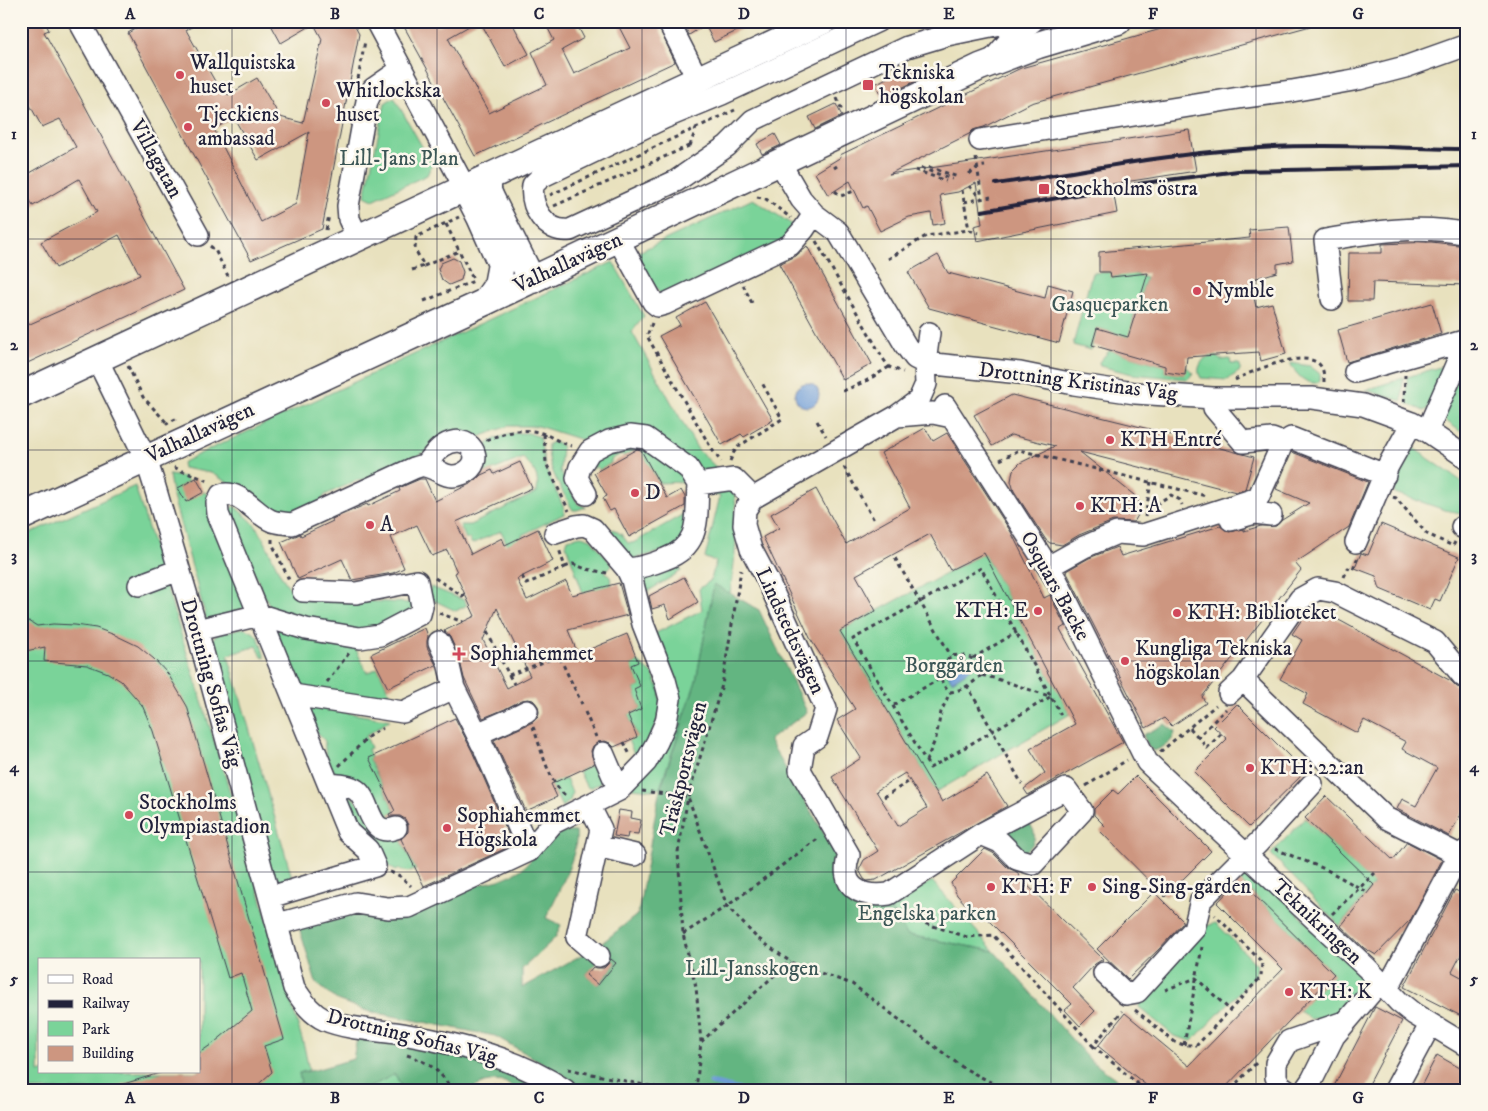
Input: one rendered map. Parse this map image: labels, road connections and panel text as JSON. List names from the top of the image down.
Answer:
{
  "streets": {
    "main road": ["Valhallavägen"],
    "street": [
      "Villagatan",
      "Drottning Kristinas Väg",
      "Osquars Backe",
      "Lindstedtsvägen",
      "Drottning Sofias Väg",
      "Teknikringen"
    ],
    "path": ["Träskportsvägen"]
  },
  "crossings": [
    ["Valhallavägen", "Drottning Sofias Väg"],
    ["Osquars Backe", "Teknikringen"],
    ["Lindstedtsvägen", "Träskportsvägen"]
  ],
  "parks": [
    "Lill-Jans Plan",
    "Gasqueparken",
    "Borggården",
    "Engelska parken",
    "Lill-Jansskogen"
  ],
  "places": {
    "other": [
      "Wallquistska huset",
      "Whitlockska huset",
      "Tjeckiens ambassad",
      "Nymble",
      "KTH Entré",
      "D",
      "KTH: A",
      "A",
      "KTH: E",
      "KTH: Biblioteket",
      "Kungliga Tekniska högskolan",
      "KTH: 22:an",
      "Stockholms Olympiastadion",
      "Sophiahemmet Högskola",
      "KTH: F",
      "Sing-Sing-gården",
      "KTH: K"
    ],
    "transit": ["Tekniska högskolan", "Stockholms östra"],
    "health": ["Sophiahemmet"]
  },
  "legend": [
    "Road",
    "Railway",
    "Park",
    "Building"
  ],
  "grid": {
    "columns": [
      "A",
      "B",
      "C",
      "D",
      "E",
      "F",
      "G"
    ],
    "rows": [
      "1",
      "2",
      "3",
      "4",
      "5"
    ]
  }
}
